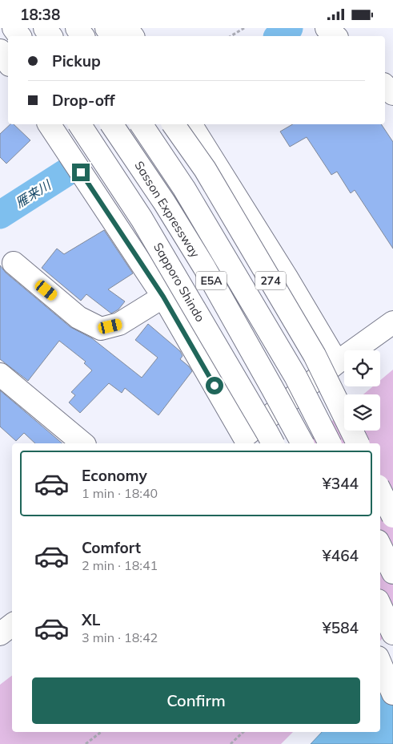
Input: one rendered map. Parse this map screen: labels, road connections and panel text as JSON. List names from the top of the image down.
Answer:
{
  "streets": {
    "main road": [
      "Sasson Expressway",
      "E5A",
      "274",
      "Sapporo Shindo"
    ]
  },
  "water": ["雁来川"],
  "page": {
    "status": "18:38",
    "banner": ["Pickup", "Drop-off"],
    "list": [
      {
        "name": "Economy",
        "note": "1 min · 18:40",
        "value": "¥344"
      },
      {
        "name": "Comfort",
        "note": "2 min · 18:41",
        "value": "¥464"
      },
      {
        "name": "XL",
        "note": "3 min · 18:42",
        "value": "¥584"
      }
    ],
    "buttons": "Confirm"
  }
}
